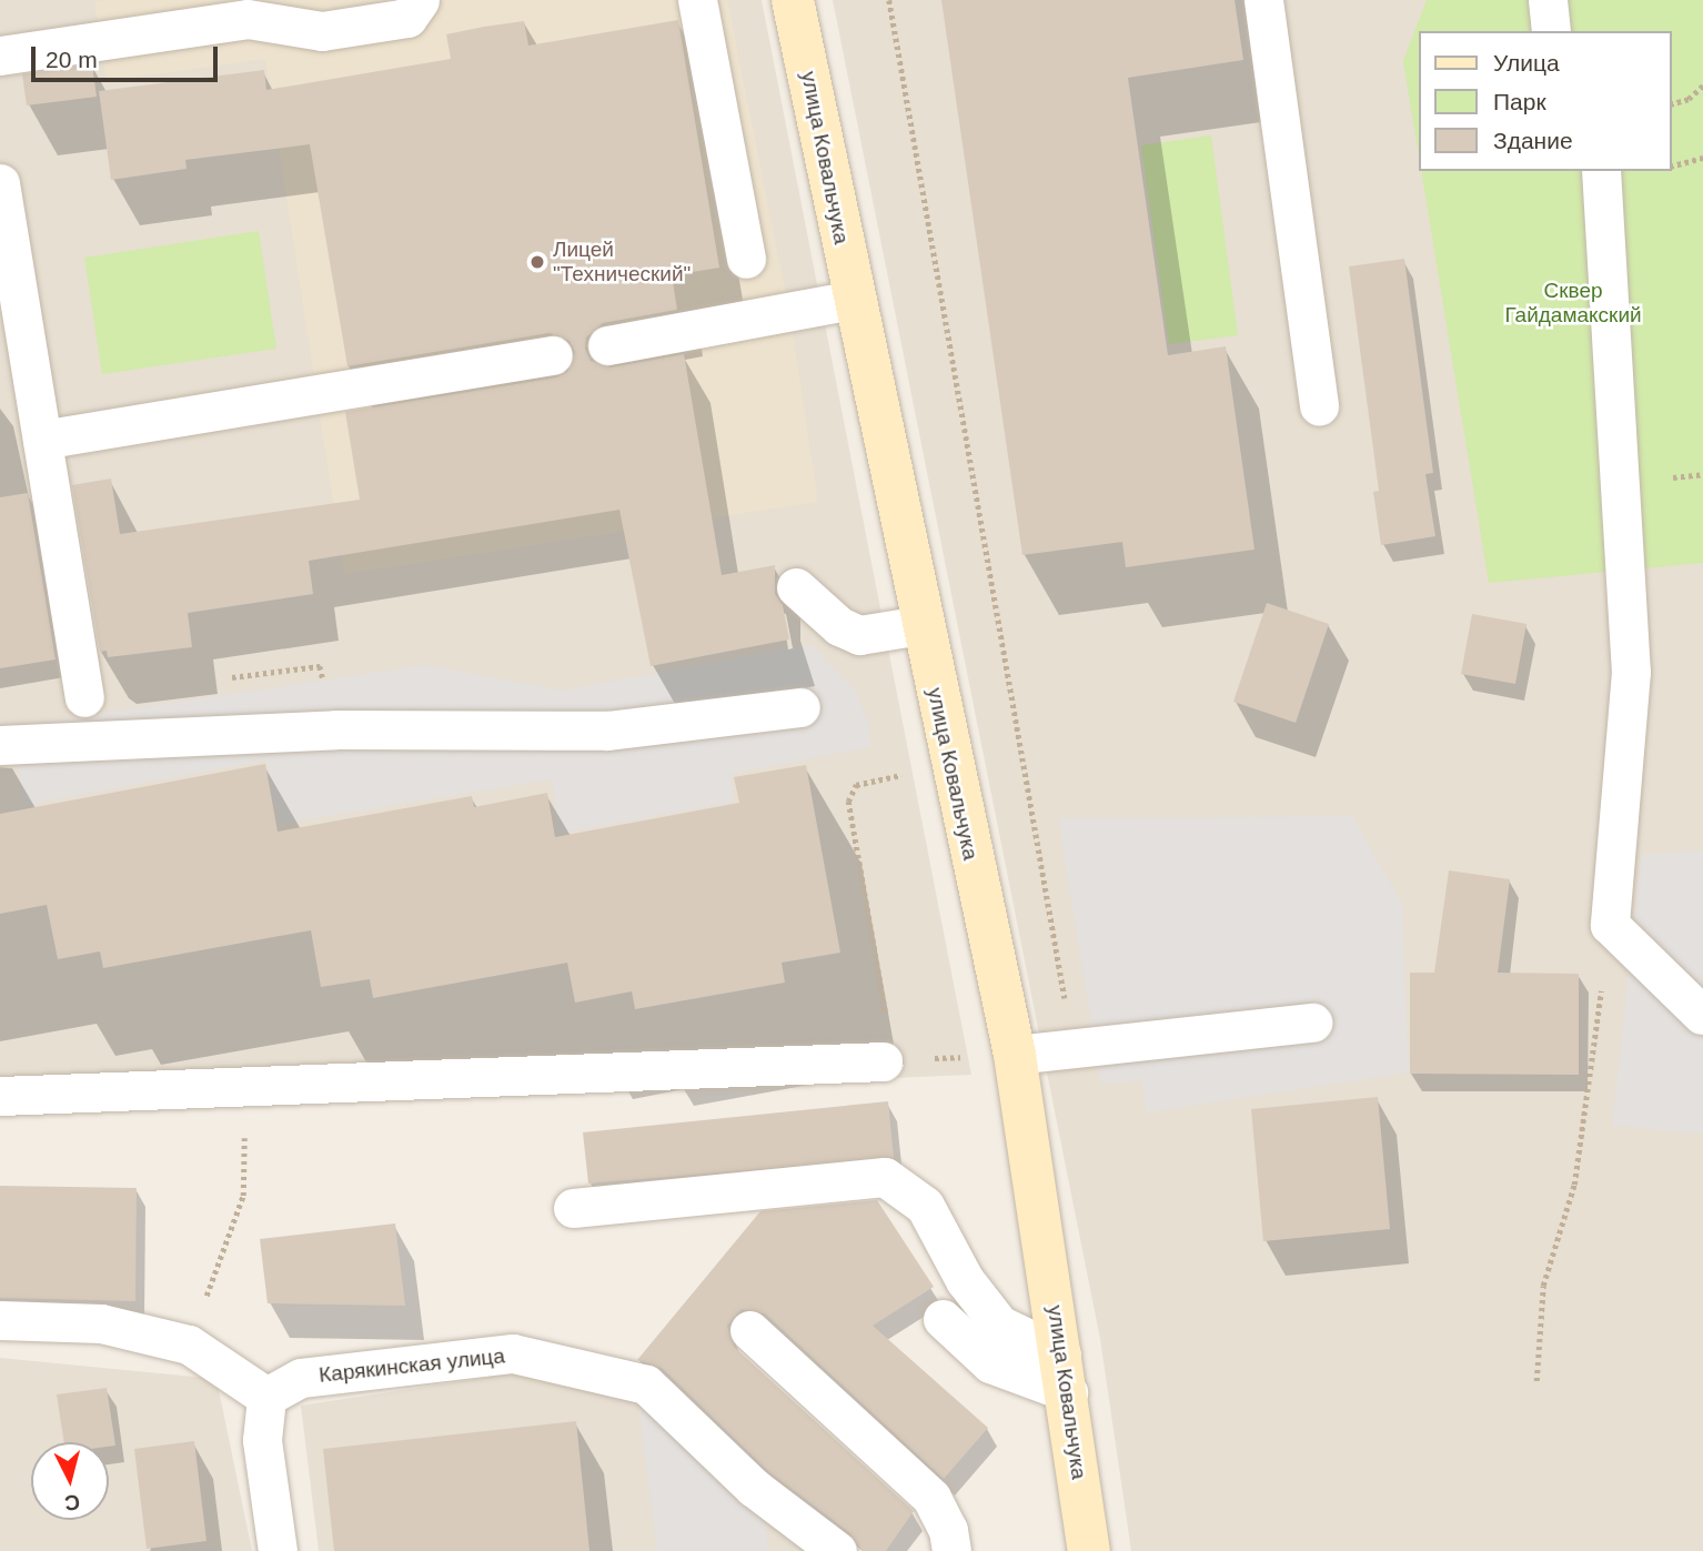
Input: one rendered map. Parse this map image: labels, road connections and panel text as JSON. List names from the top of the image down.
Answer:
{
  "streets": {
    "main road": ["улица Ковальчука"],
    "lane": ["Карякинская улица"]
  },
  "parks": ["Сквер Гайдамакский"],
  "places": ["Лицей \"Технический\""],
  "legend": ["Улица", "Парк", "Здание"],
  "scale_bar": "20 m",
  "north": "bottom"
}
